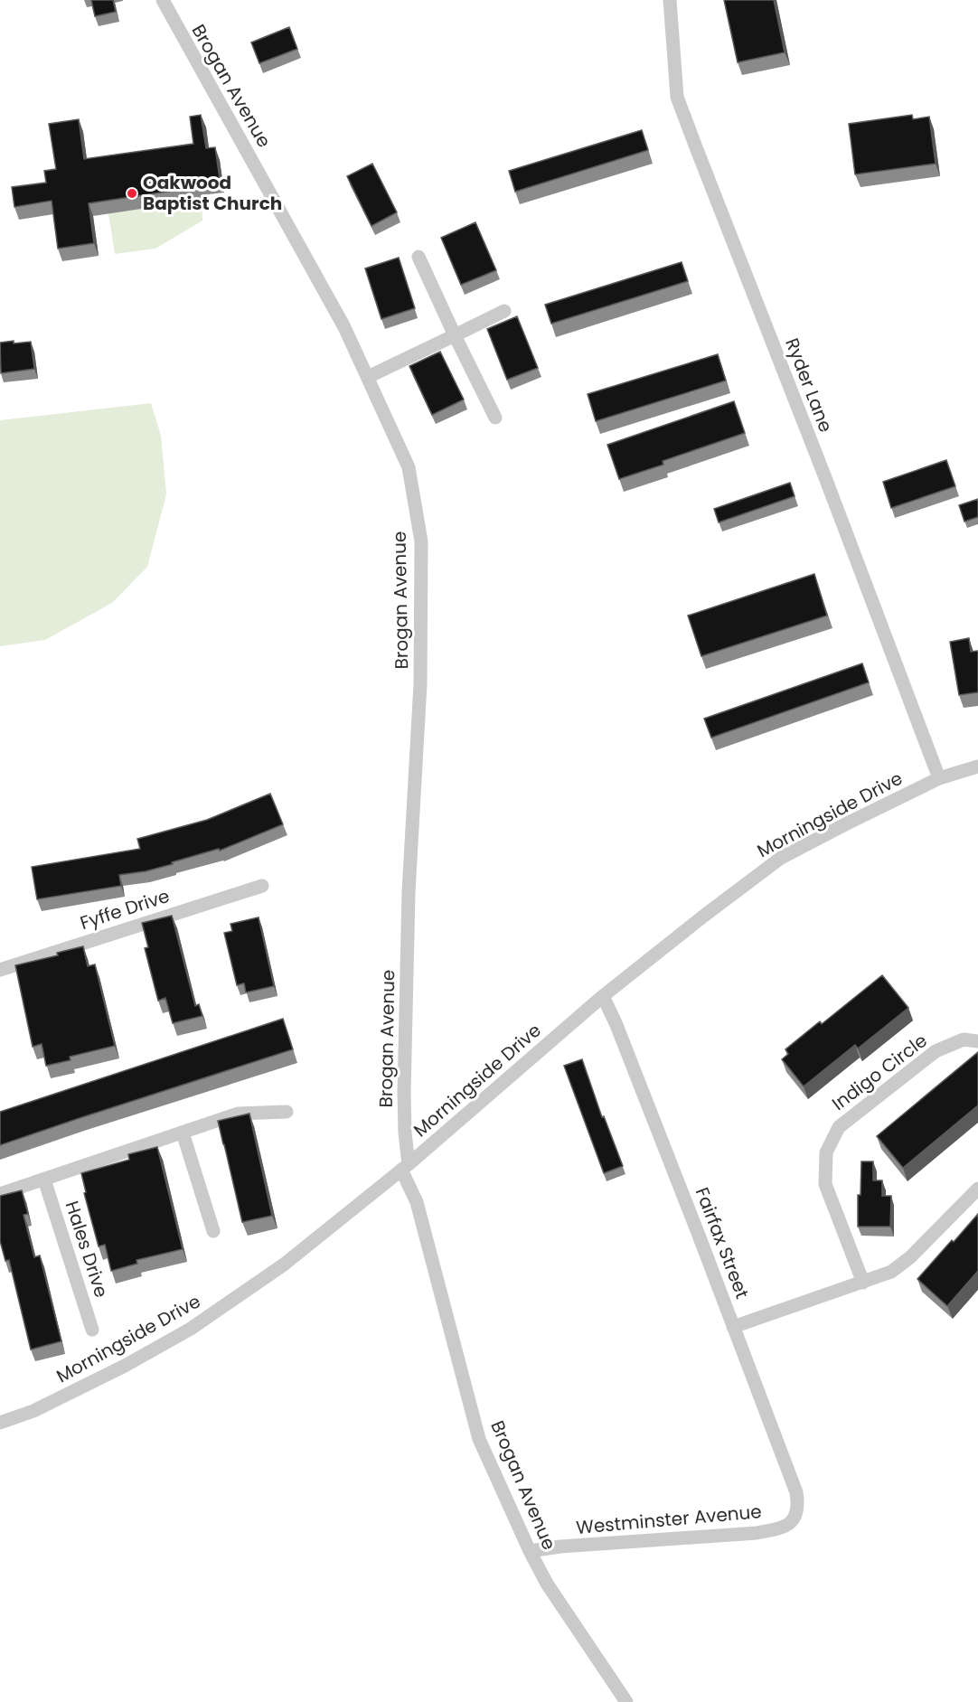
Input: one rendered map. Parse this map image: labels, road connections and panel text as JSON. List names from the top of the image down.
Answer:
{
  "streets": {
    "street": [
      "Brogan Avenue",
      "Ryder Lane",
      "Morningside Drive",
      "Fyffe Drive",
      "Indigo Circle",
      "Fairfax Street",
      "Hales Drive",
      "Westminster Avenue"
    ]
  },
  "crossings": [
    ["Brogan Avenue", "Morningside Drive"],
    ["Brogan Avenue", "Westminster Avenue"],
    ["Ryder Lane", "Morningside Drive"],
    ["Morningside Drive", "Fairfax Street"],
    ["Fairfax Street", "Westminster Avenue"]
  ],
  "places": ["Oakwood Baptist Church"]
}
